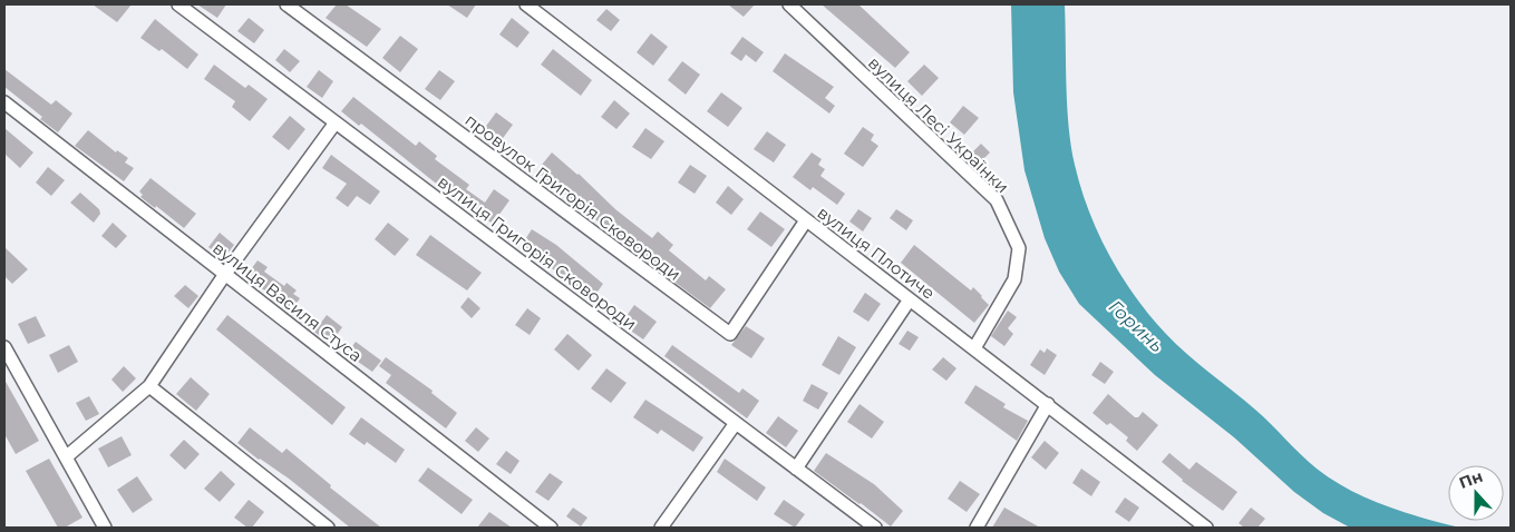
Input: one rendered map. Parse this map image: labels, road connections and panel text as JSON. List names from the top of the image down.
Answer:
{
  "streets": {
    "street": [
      "вулиця Лесі Українки",
      "провулок Григорія Сковороди",
      "вулиця Григорія Сковороди",
      "вулиця Плотиче",
      "вулиця Василя Стуса"
    ]
  },
  "crossings": [
    ["вулиця Лесі Українки", "вулиця Плотиче"],
    ["провулок Григорія Сковороди", "вулиця Плотиче"]
  ],
  "water": ["Горинь"],
  "north": "top"
}
